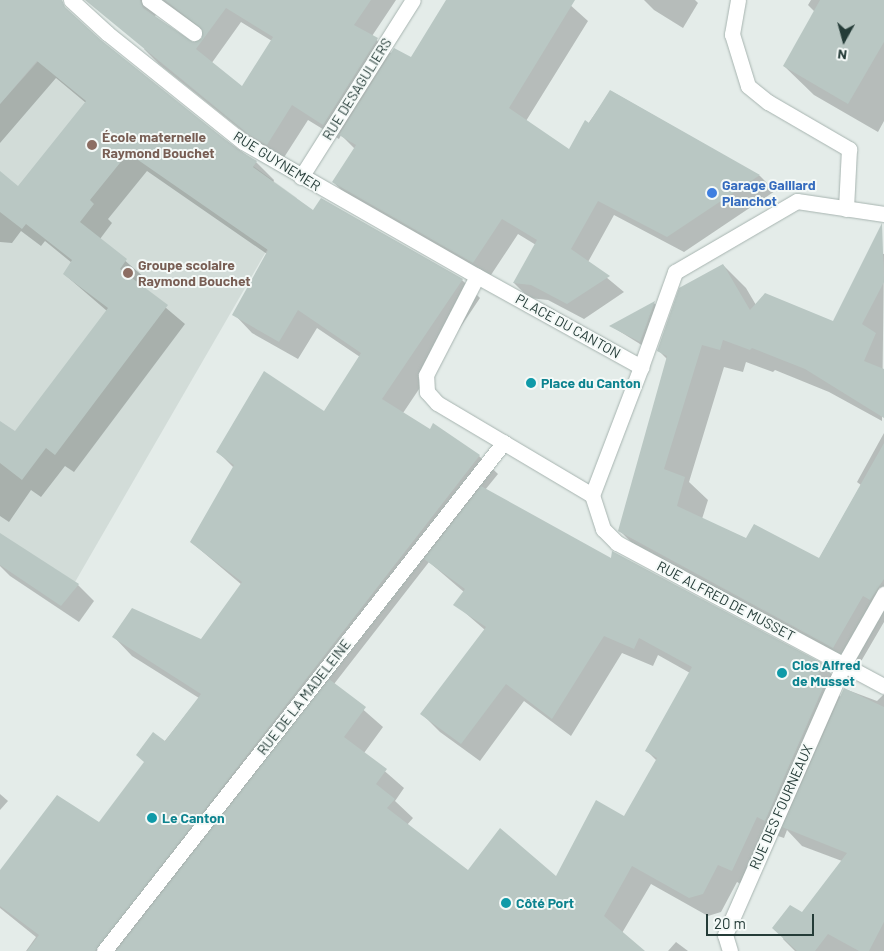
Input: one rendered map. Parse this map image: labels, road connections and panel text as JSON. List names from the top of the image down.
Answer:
{
  "streets": {
    "street": [
      "RUE DESAGULIERS",
      "RUE GUYNEMER",
      "PLACE DU CANTON",
      "RUE ALFRED DE MUSSET",
      "RUE DE LA MADELEINE",
      "RUE DES FOURNEAUX"
    ]
  },
  "crossings": [
    ["RUE DESAGULIERS", "RUE GUYNEMER"],
    ["RUE GUYNEMER", "PLACE DU CANTON"],
    ["RUE ALFRED DE MUSSET", "RUE DES FOURNEAUX"]
  ],
  "places": [
    "École maternelle Raymond Bouchet",
    "Garage Gaillard Planchot",
    "Groupe scolaire Raymond Bouchet",
    "Place du Canton",
    "Clos Alfred de Musset",
    "Le Canton",
    "Côté Port"
  ],
  "scale_bar": "20 m",
  "north": "bottom"
}
